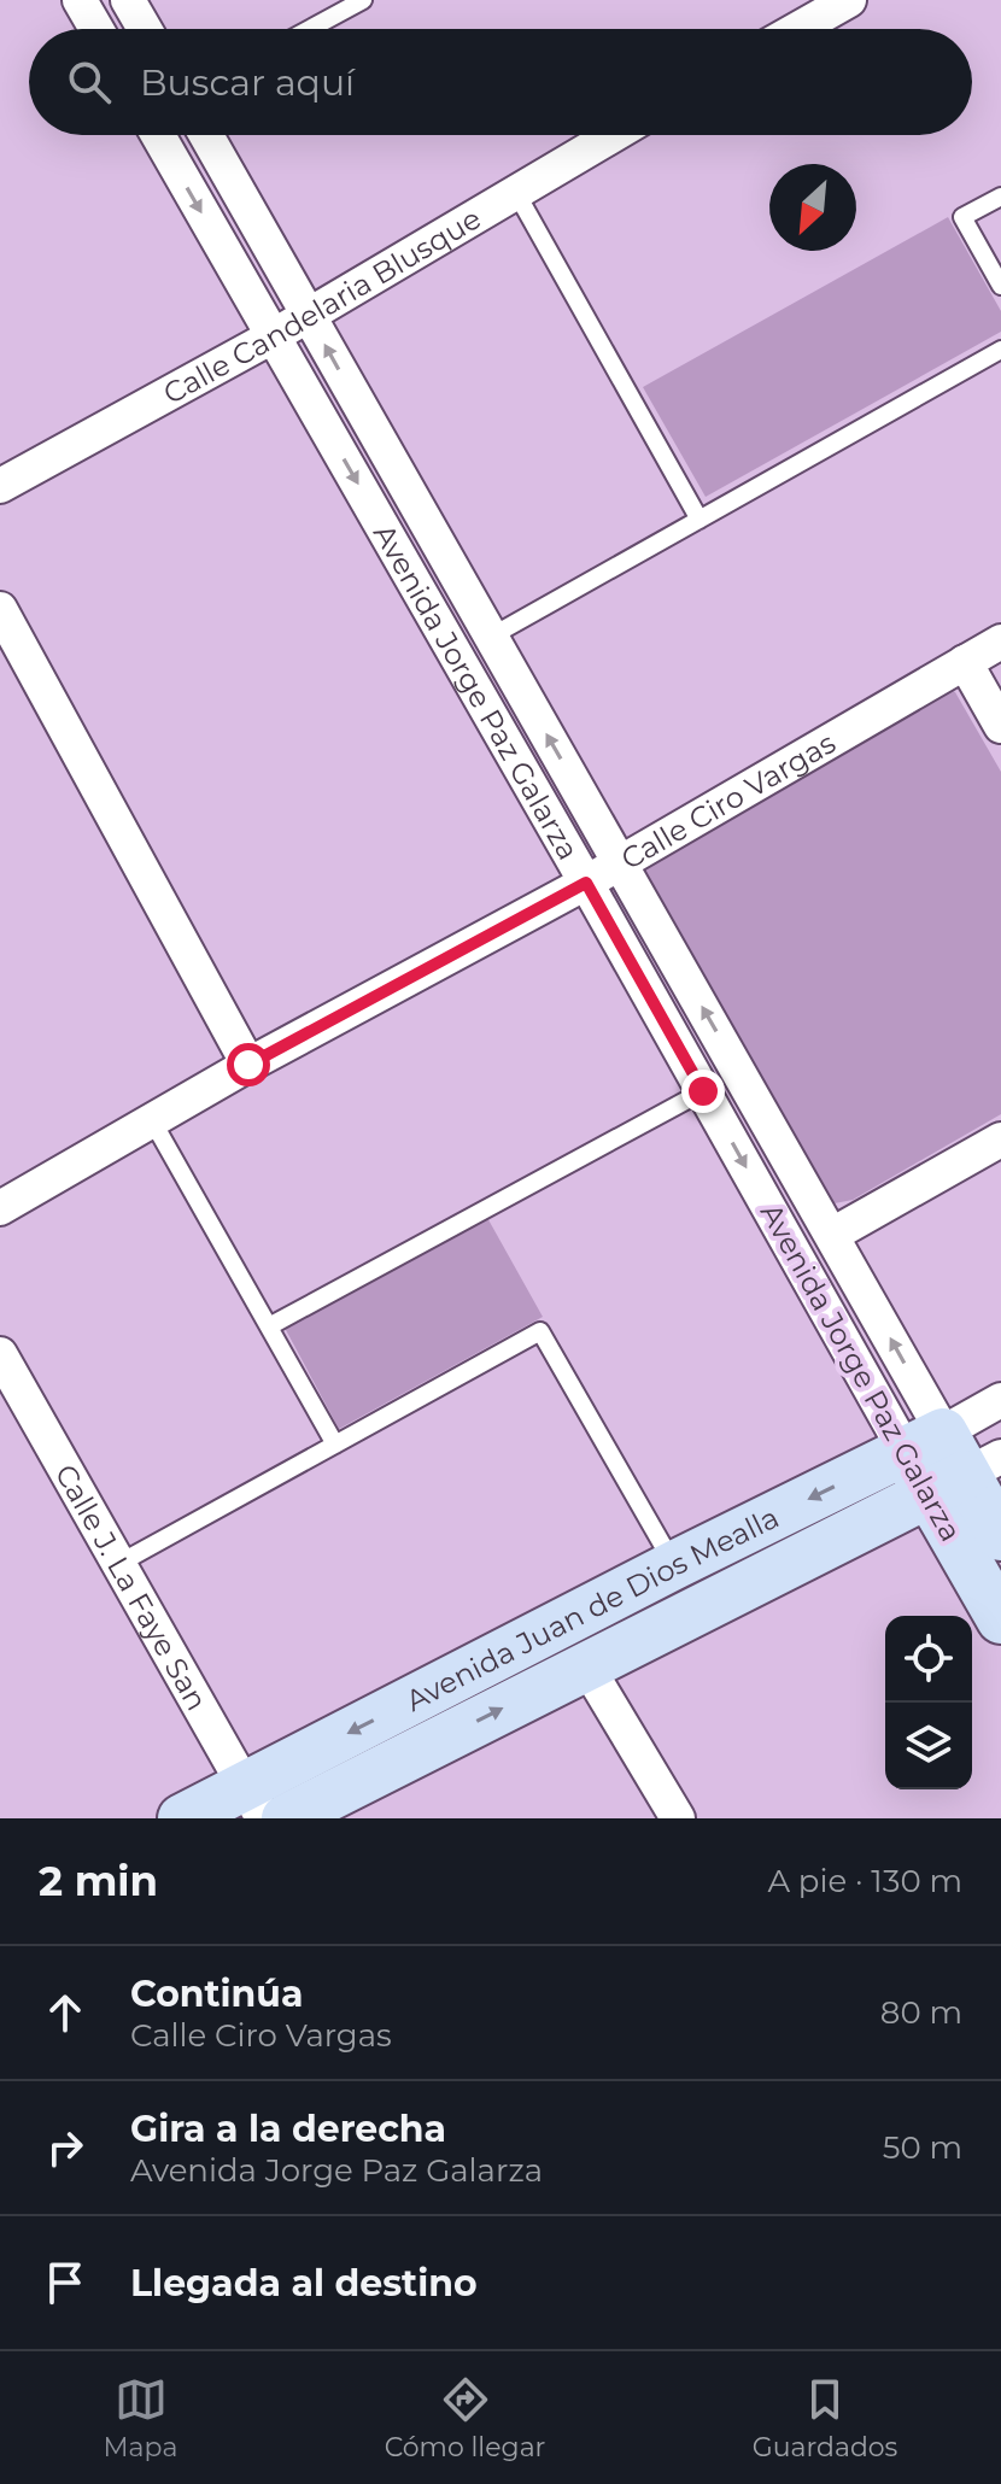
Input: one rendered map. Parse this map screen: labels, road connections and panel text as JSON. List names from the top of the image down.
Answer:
{
  "streets": {
    "main road": ["Avenida Jorge Paz Galarza", "Avenida Juan de Dios Mealla"],
    "street": ["Calle Candelaria Blusque", "Calle Ciro Vargas", "Calle J. La Faye San"]
  },
  "crossings": [
    ["Calle Candelaria Blusque", "Avenida Jorge Paz Galarza"],
    ["Avenida Jorge Paz Galarza", "Calle Ciro Vargas"],
    ["Avenida Jorge Paz Galarza", "Avenida Juan de Dios Mealla"],
    ["Calle J. La Faye San", "Avenida Juan de Dios Mealla"]
  ],
  "north": "bottom left",
  "page": {
    "search": "Buscar aquí",
    "heading": ["2 min", "A pie · 130 m"],
    "list": [
      ["Continúa", "Calle Ciro Vargas", "80 m"],
      ["Gira a la derecha", "Avenida Jorge Paz Galarza", "50 m"],
      "Llegada al destino"
    ],
    "nav": ["Mapa", "Cómo llegar", "Guardados"]
  }
}
